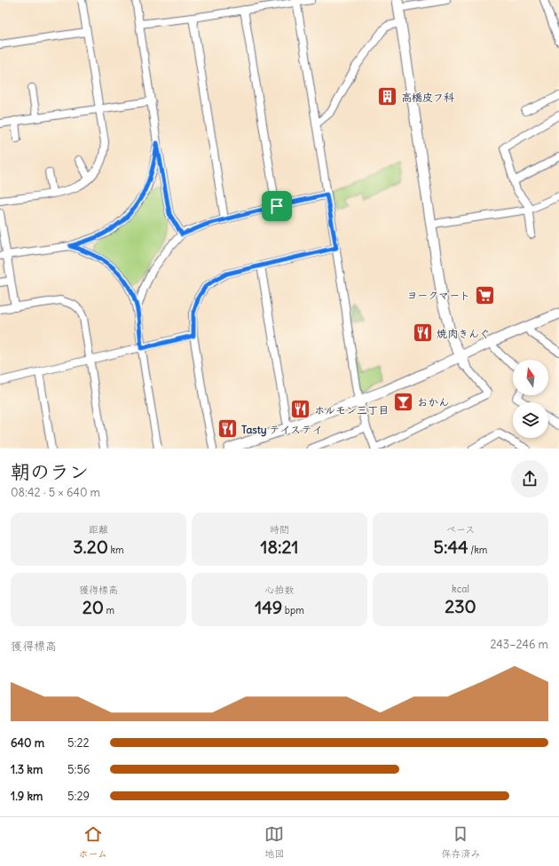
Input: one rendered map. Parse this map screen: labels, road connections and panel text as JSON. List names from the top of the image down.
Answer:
{
  "places": {
    "building": ["高橋皮フ科"],
    "supermarket": ["ヨークマート"],
    "restaurant": ["焼肉きんぐ", "ホルモン三丁目", "Tasty テイステイ"],
    "bar": ["おかん"]
  },
  "north": "top",
  "page": {
    "heading": ["朝のラン", "08:42 · 5 × 640 m"],
    "stats": [
      ["距離", "3.20 km"],
      ["時間", "18:21"],
      ["ペース", "5:44 /km"],
      ["獲得標高", "20 m"],
      ["心拍数", "149 bpm"],
      ["kcal", "230"]
    ],
    "chart": ["獲得標高", "243–246 m"],
    "list": [
      {
        "name": "640 m",
        "note": "5:22"
      },
      {
        "name": "1.3 km",
        "note": "5:56"
      },
      {
        "name": "1.9 km",
        "note": "5:29"
      }
    ],
    "tabs": ["ホーム", "地図", "保存済み"]
  }
}
